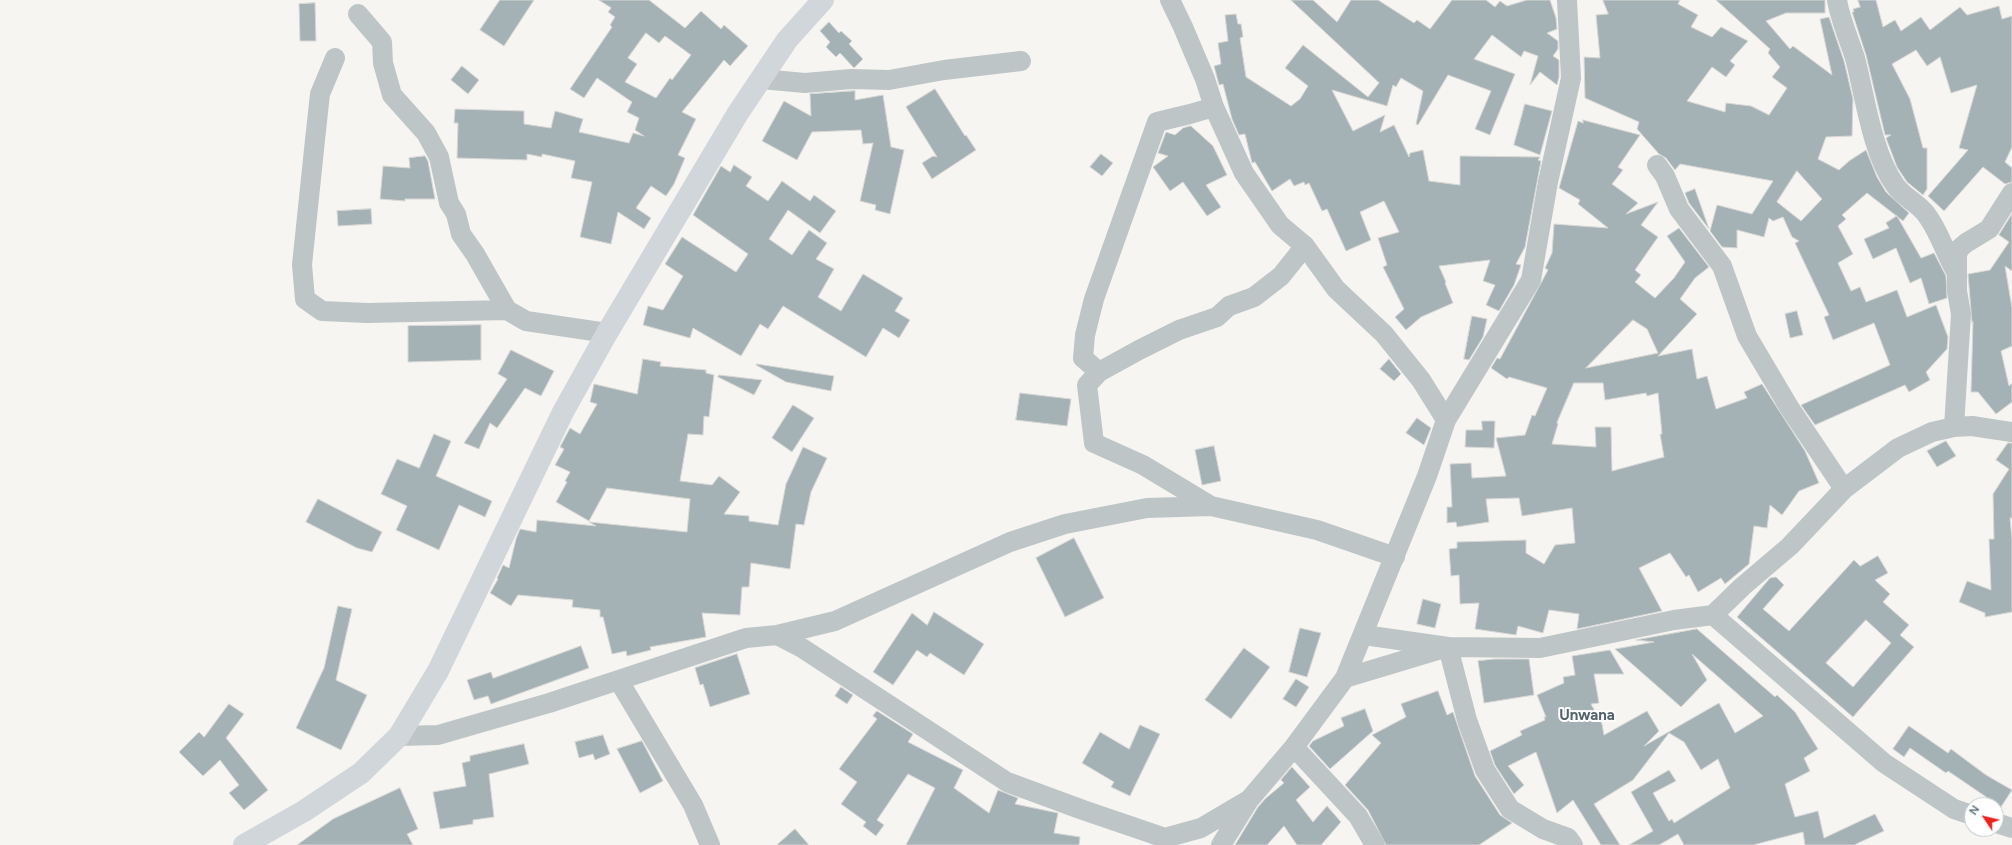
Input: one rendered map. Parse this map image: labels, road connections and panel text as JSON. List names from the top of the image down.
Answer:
{
  "districts": ["Unwana"],
  "north": "top left"
}
